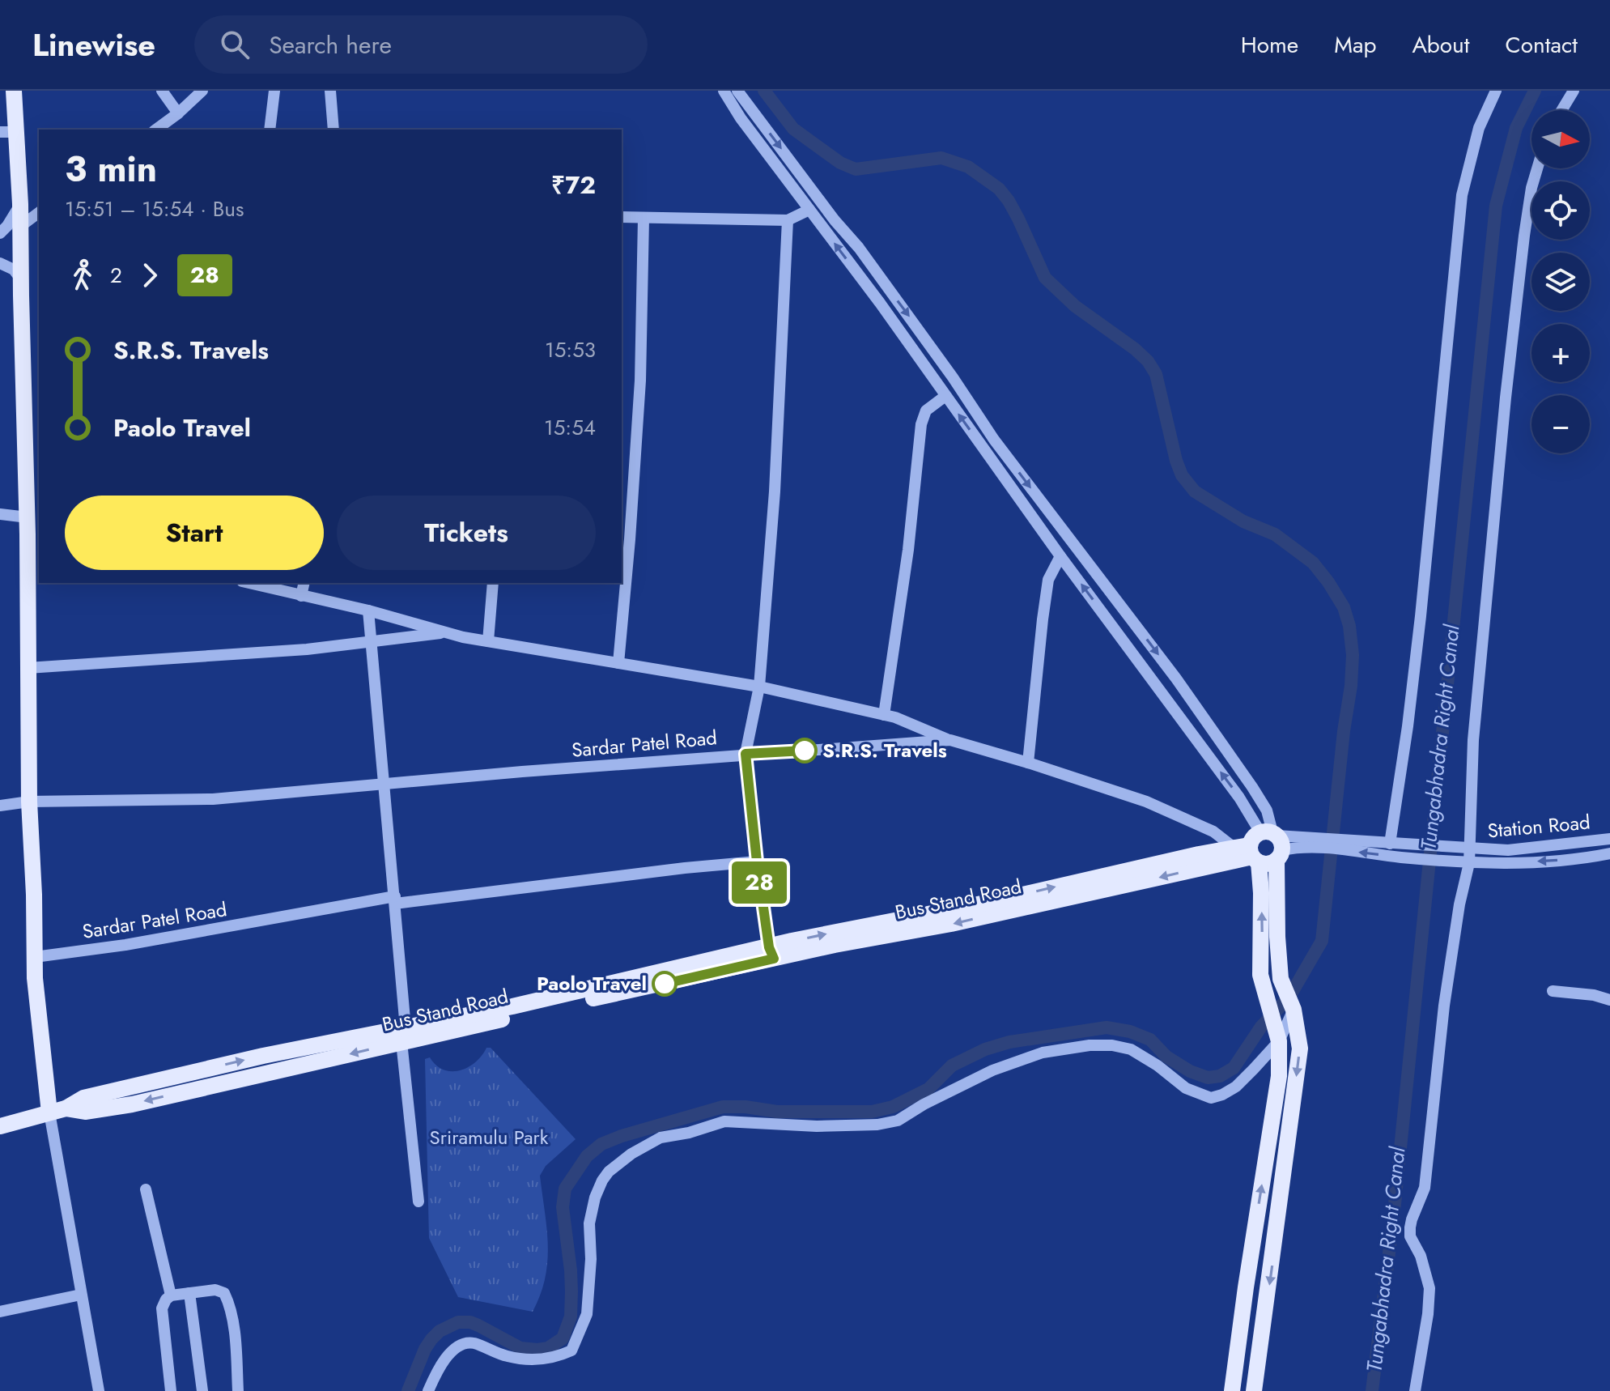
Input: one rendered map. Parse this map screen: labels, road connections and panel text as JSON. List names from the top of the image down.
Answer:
{
  "streets": {
    "main road": ["Bus Stand Road"],
    "street": ["Sardar Patel Road", "Station Road"]
  },
  "crossings": [
    ["Sardar Patel Road", "Bus Stand Road"]
  ],
  "water": ["Tungabhadra Right Canal"],
  "parks": ["Sriramulu Park"],
  "places": ["S.R.S. Travels", "Paolo Travel"],
  "lines": ["bus line 28"],
  "north": "right",
  "page": {
    "header": "Linewise",
    "search": "Search here",
    "nav": [
      "Home",
      "Map",
      "About",
      "Contact"
    ],
    "on_map": "28",
    "map_buttons": ["+", "−"],
    "heading": ["3 min", "15:51 – 15:54 · Bus", "₹72"],
    "legs": ["2", "28"],
    "list": [
      {
        "name": "S.R.S. Travels",
        "value": "15:53"
      },
      {
        "name": "Paolo Travel",
        "value": "15:54"
      }
    ],
    "buttons": ["Start", "Tickets"]
  }
}
